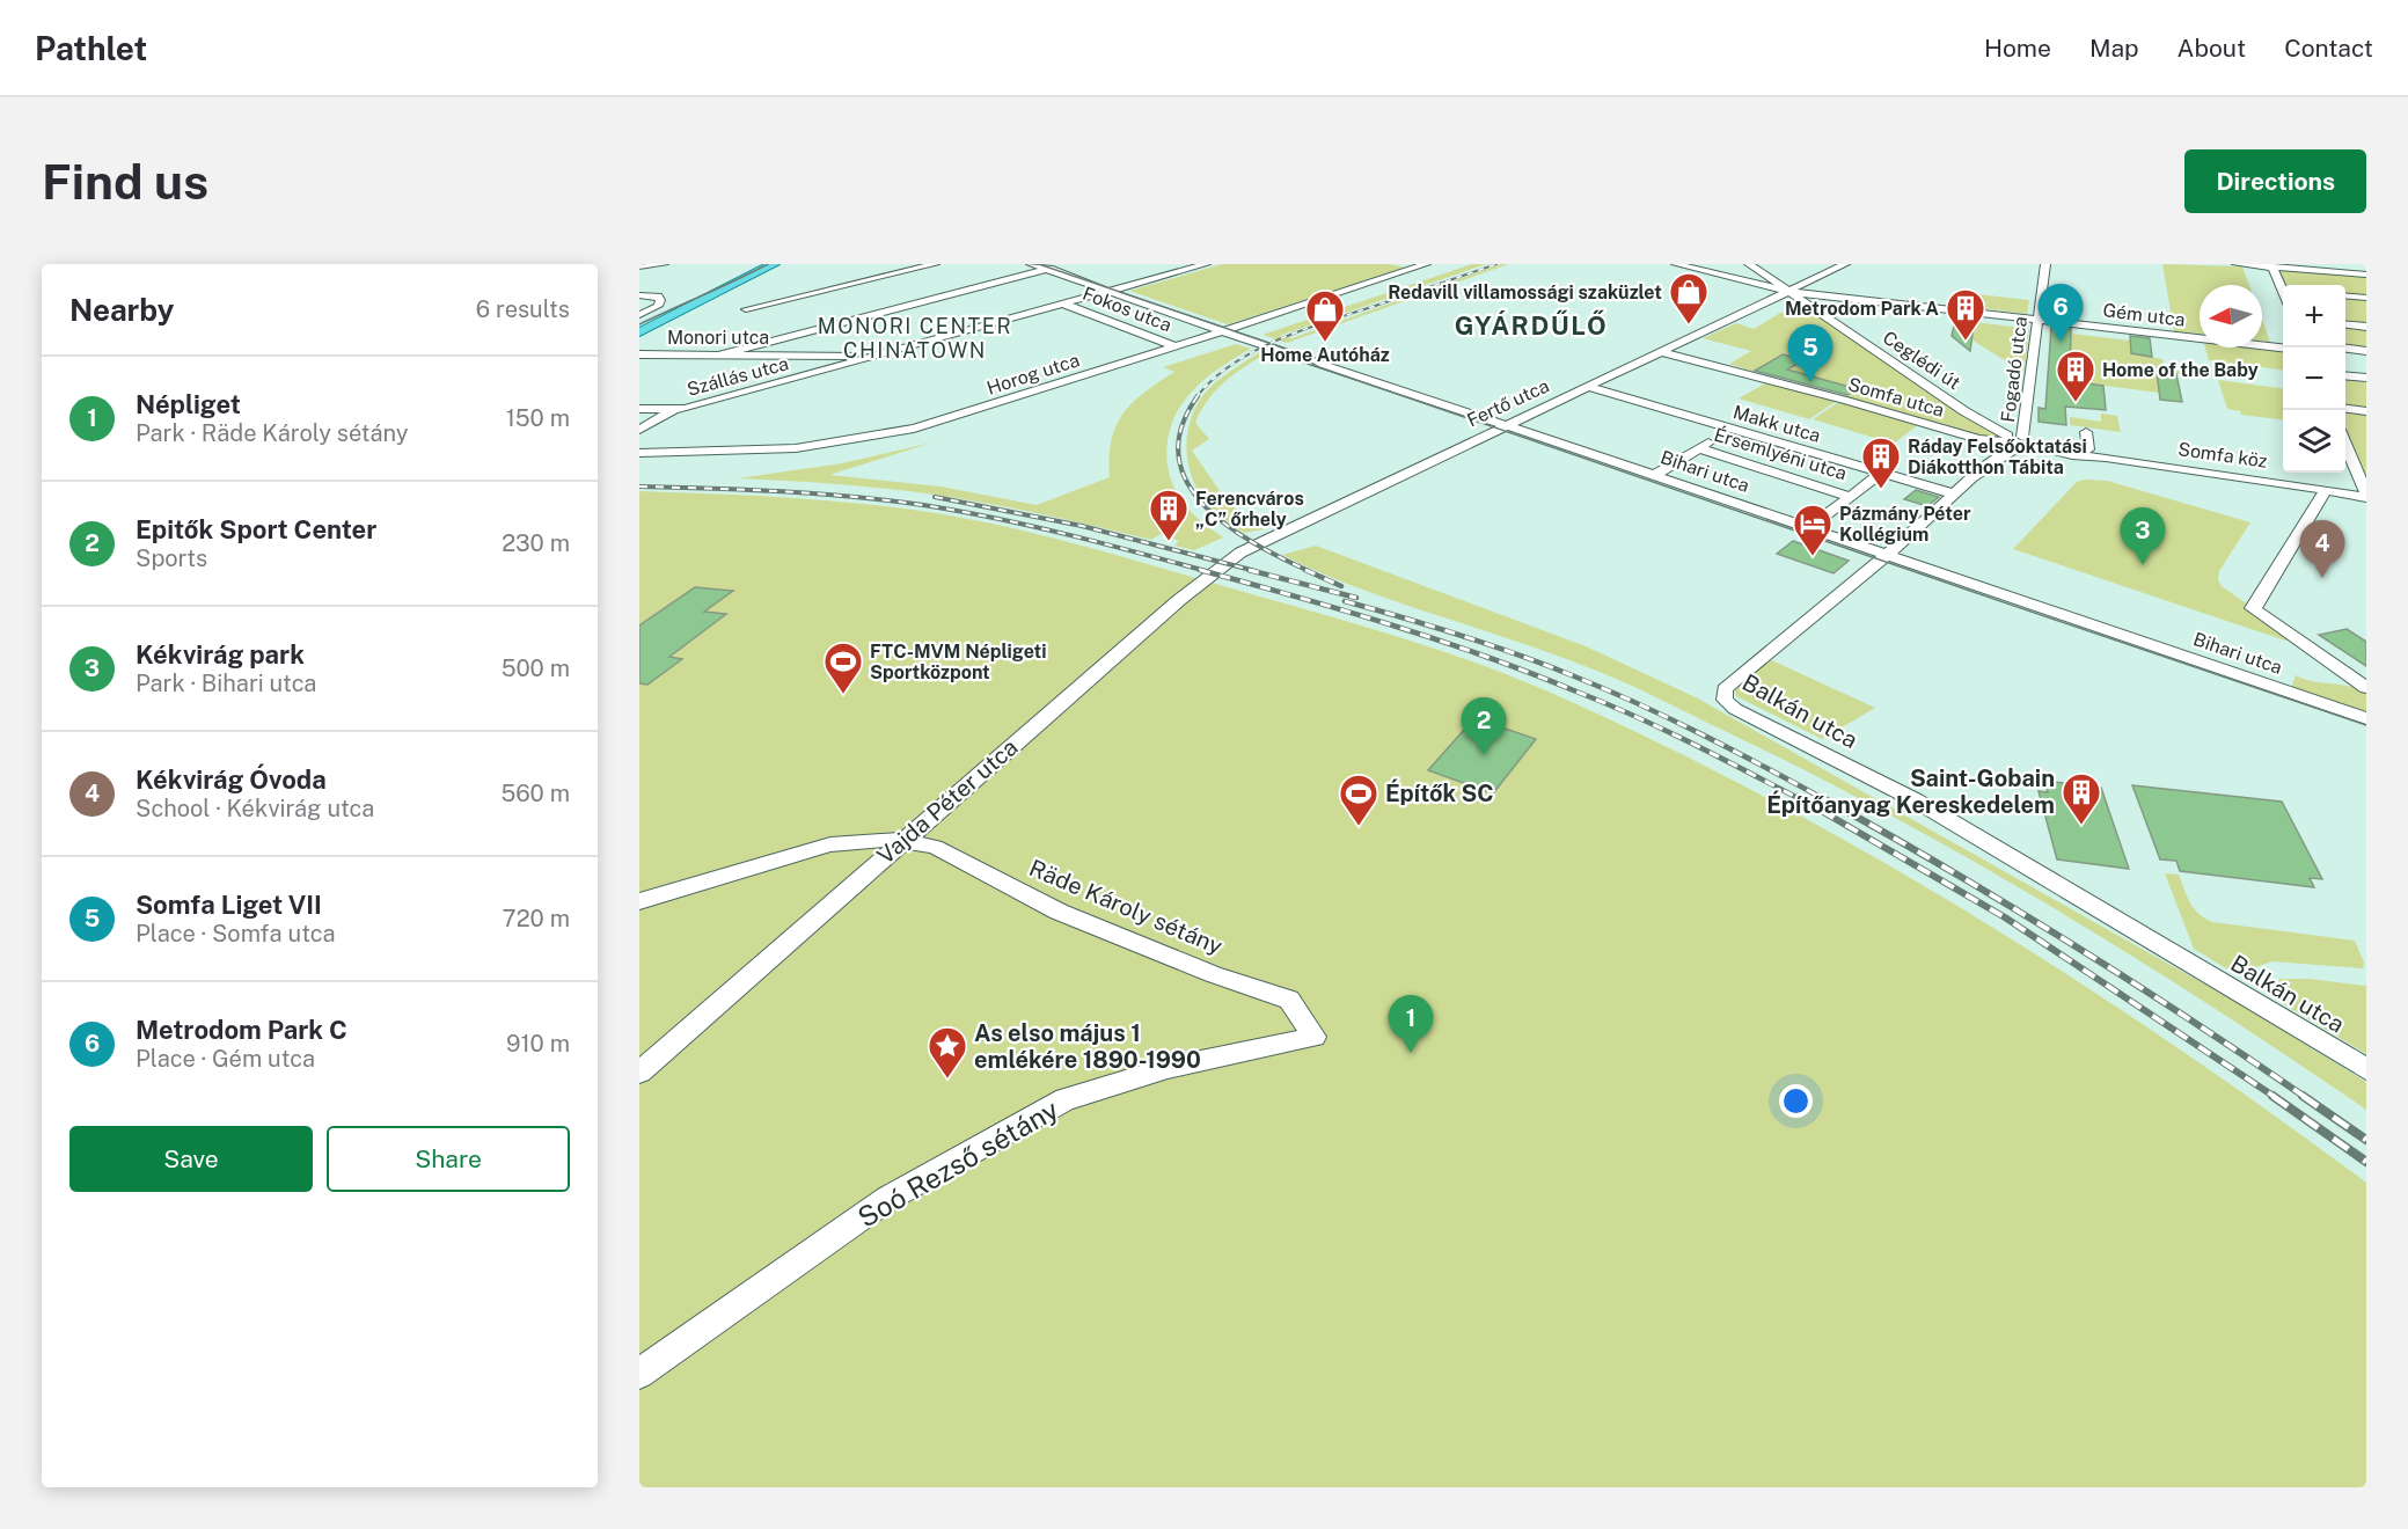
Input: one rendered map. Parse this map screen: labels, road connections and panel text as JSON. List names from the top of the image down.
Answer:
{
  "streets": {
    "street": [
      "Fokos utca",
      "Gém utca",
      "Monori utca",
      "Ceglédi út",
      "Fogadó utca",
      "Horog utca",
      "Szállás utca",
      "Somfa utca",
      "Fertő utca",
      "Makk utca",
      "Érsemlyéni utca",
      "Somfa köz",
      "Bihari utca",
      "Balkán utca",
      "Vajda Péter utca",
      "Räde Károly sétány",
      "Soó Rezső sétány"
    ]
  },
  "crossings": [
    ["Fokos utca", "Horog utca"],
    ["Fokos utca", "Szállás utca"],
    ["Gém utca", "Ceglédi út"],
    ["Gém utca", "Fogadó utca"],
    ["Gém utca", "Fertő utca"],
    ["Monori utca", "Szállás utca"],
    ["Ceglédi út", "Fogadó utca"],
    ["Ceglédi út", "Somfa utca"],
    ["Ceglédi út", "Fertő utca"],
    ["Ceglédi út", "Somfa köz"],
    ["Ceglédi út", "Balkán utca"],
    ["Fogadó utca", "Somfa utca"],
    ["Fogadó utca", "Somfa köz"],
    ["Fogadó utca", "Balkán utca"],
    ["Horog utca", "Bihari utca"],
    ["Szállás utca", "Bihari utca"],
    ["Somfa utca", "Fertő utca"],
    ["Somfa utca", "Somfa köz"],
    ["Somfa utca", "Balkán utca"],
    ["Fertő utca", "Makk utca"],
    ["Fertő utca", "Bihari utca"],
    ["Fertő utca", "Vajda Péter utca"],
    ["Makk utca", "Balkán utca"],
    ["Somfa köz", "Balkán utca"],
    ["Bihari utca", "Balkán utca"],
    ["Vajda Péter utca", "Räde Károly sétány"],
    ["Räde Károly sétány", "Soó Rezső sétány"]
  ],
  "districts": ["MONORI CENTER CHINATOWN", "GYÁRDŰLŐ"],
  "places": {
    "shop": ["Redavill villamossági szaküzlet", "Home Autóház"],
    "building": [
      "Metrodom Park A",
      "Home of the Baby",
      "Ráday Felsőoktatási Diákotthon Tábita",
      "Ferencváros „C” őrhely",
      "Saint-Gobain Építőanyag Kereskedelem"
    ],
    "hotel": ["Pázmány Péter Kollégium"],
    "sports": ["FTC-MVM Népligeti Sportközpont", "Építők SC"],
    "place": ["As elso május 1 emlékére 1890-1990"]
  },
  "north": "left",
  "page": {
    "header": "Pathlet",
    "nav": [
      "Home",
      "Map",
      "About",
      "Contact"
    ],
    "buttons": [
      "Directions",
      ["Save", "Share"]
    ],
    "title": "Find us",
    "heading": ["Nearby", "6 results"],
    "pins": [
      "6",
      "5",
      "3",
      "4",
      "2",
      "1"
    ],
    "map_buttons": ["+", "−"],
    "list": [
      {
        "mark": "1",
        "name": "Népliget",
        "note": "Park · Räde Károly sétány",
        "value": "150 m"
      },
      {
        "mark": "2",
        "name": "Epitők Sport Center",
        "note": "Sports",
        "value": "230 m"
      },
      {
        "mark": "3",
        "name": "Kékvirág park",
        "note": "Park · Bihari utca",
        "value": "500 m"
      },
      {
        "mark": "4",
        "name": "Kékvirág Óvoda",
        "note": "School · Kékvirág utca",
        "value": "560 m"
      },
      {
        "mark": "5",
        "name": "Somfa Liget VII",
        "note": "Place · Somfa utca",
        "value": "720 m"
      },
      {
        "mark": "6",
        "name": "Metrodom Park C",
        "note": "Place · Gém utca",
        "value": "910 m"
      }
    ]
  }
}
